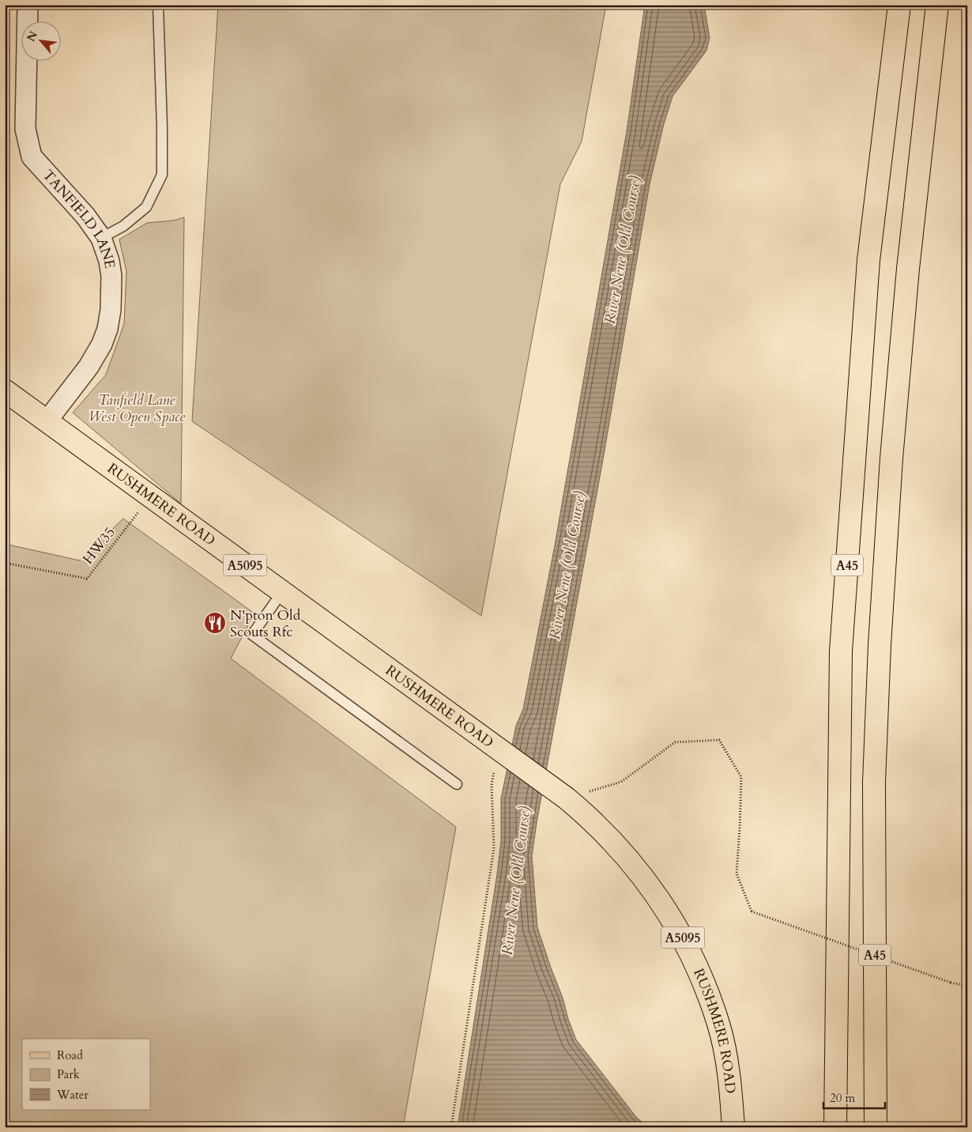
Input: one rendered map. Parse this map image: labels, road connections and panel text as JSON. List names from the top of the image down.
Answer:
{
  "streets": {
    "main road": ["RUSHMERE ROAD", "A5095", "A45"],
    "street": ["TANFIELD LANE"],
    "path": ["HW35"]
  },
  "crossings": [
    ["TANFIELD LANE", "RUSHMERE ROAD"],
    ["RUSHMERE ROAD", "HW35"]
  ],
  "water": ["River Nene (Old Course)"],
  "parks": ["Tanfield Lane West Open Space"],
  "places": {
    "restaurant": ["N'pton Old Scouts Rfc"]
  },
  "legend": ["Road", "Park", "Water"],
  "scale_bar": "20 m",
  "north": "top left"
}
